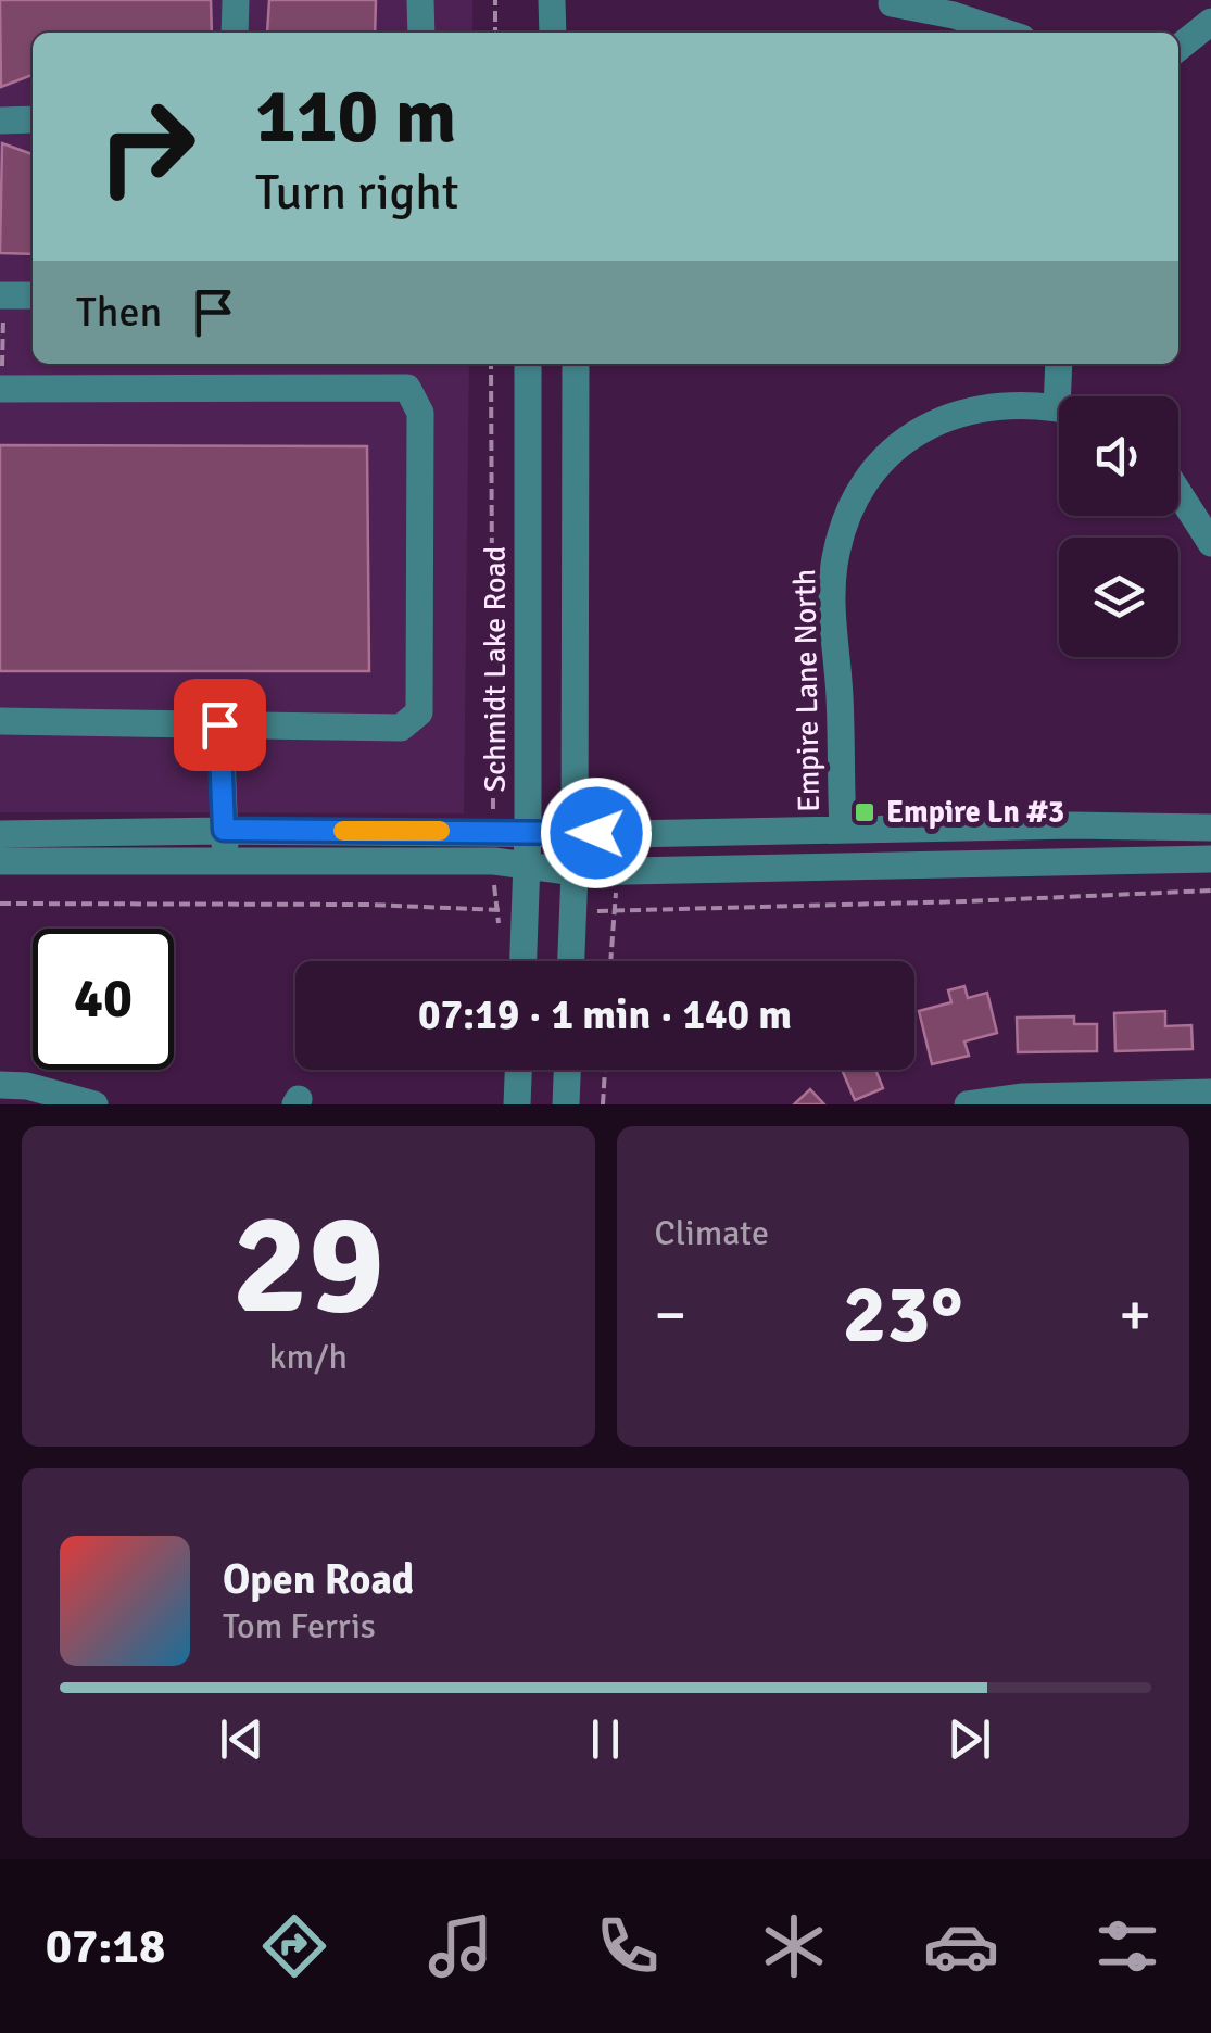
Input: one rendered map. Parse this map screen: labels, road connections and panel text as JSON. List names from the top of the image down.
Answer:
{
  "streets": {
    "street": ["Schmidt Lake Road", "Empire Lane North"]
  },
  "places": {
    "transit": ["Empire Ln #3"]
  },
  "page": {
    "turn": ["110 m", "Turn right"],
    "then": "Then",
    "limit": "40",
    "trip": "07:19 · 1 min · 140 m",
    "tile": [
      ["29", "km/h"],
      "Climate"
    ],
    "heat": ["−", "23°", "+"],
    "song": ["Open Road", "Tom Ferris"],
    "tabs": "07:18"
  }
}
